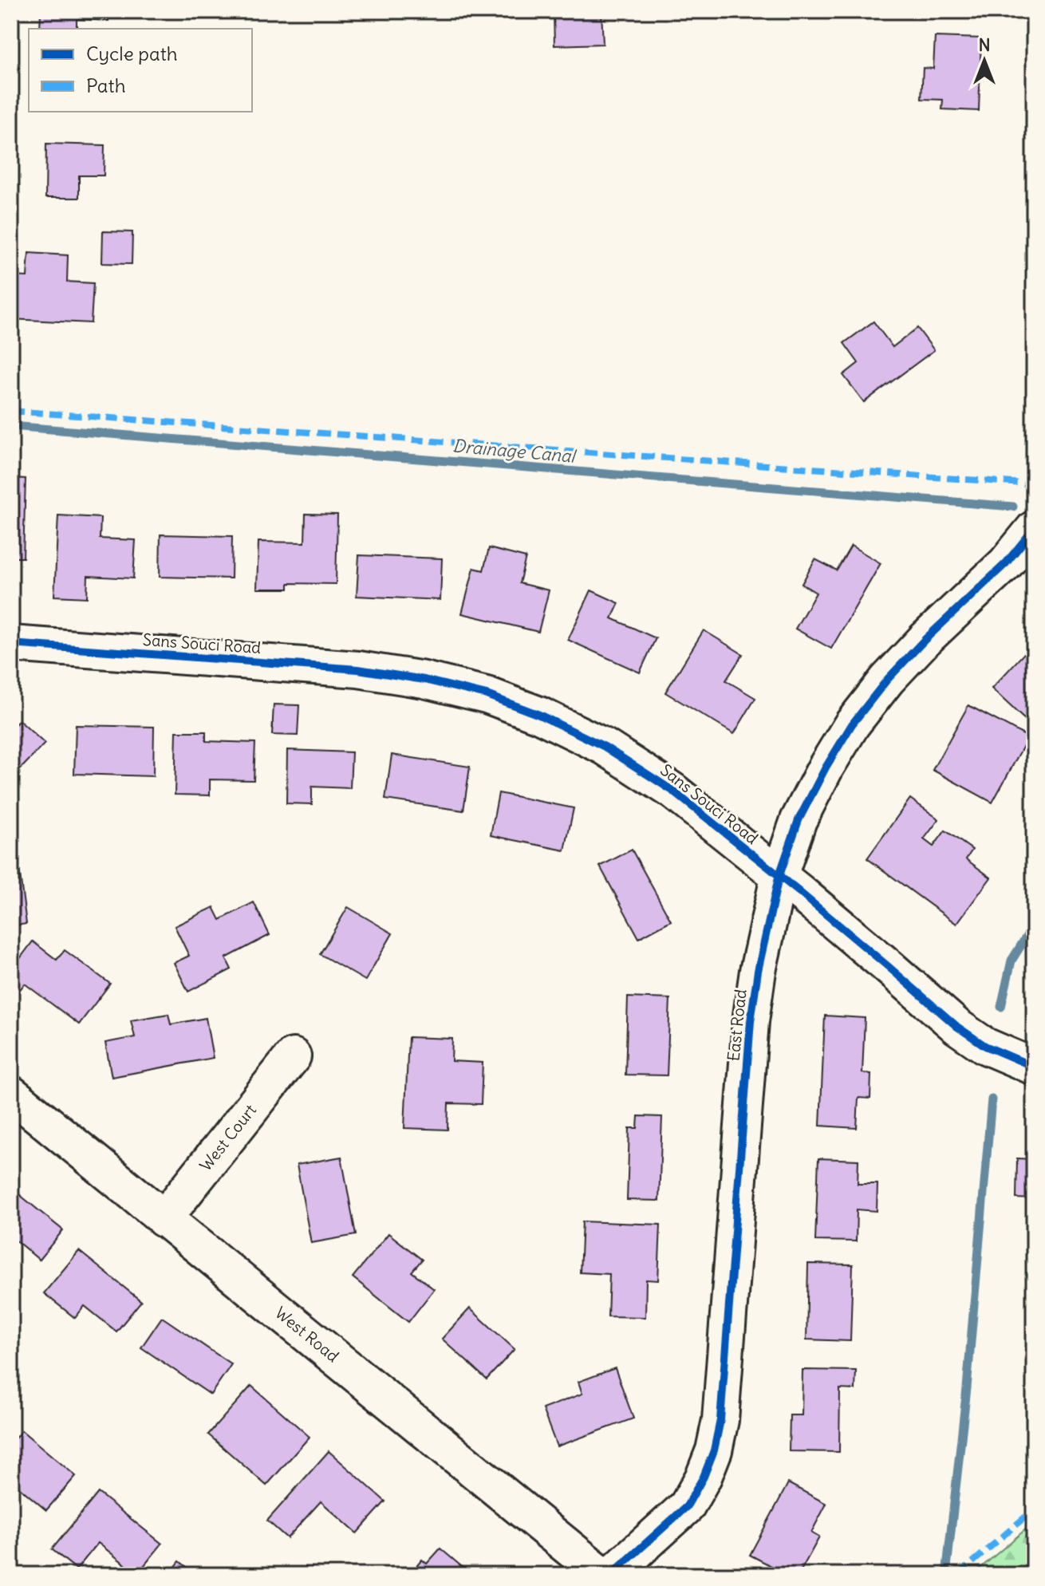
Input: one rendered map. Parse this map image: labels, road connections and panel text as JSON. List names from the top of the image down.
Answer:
{
  "streets": {
    "street": [
      "Sans Souci Road",
      "East Road",
      "West Court",
      "West Road"
    ]
  },
  "crossings": [
    ["Sans Souci Road", "East Road"],
    ["West Court", "West Road"]
  ],
  "water": ["Drainage Canal"],
  "legend": ["Cycle path", "Path"],
  "north": "top"
}
